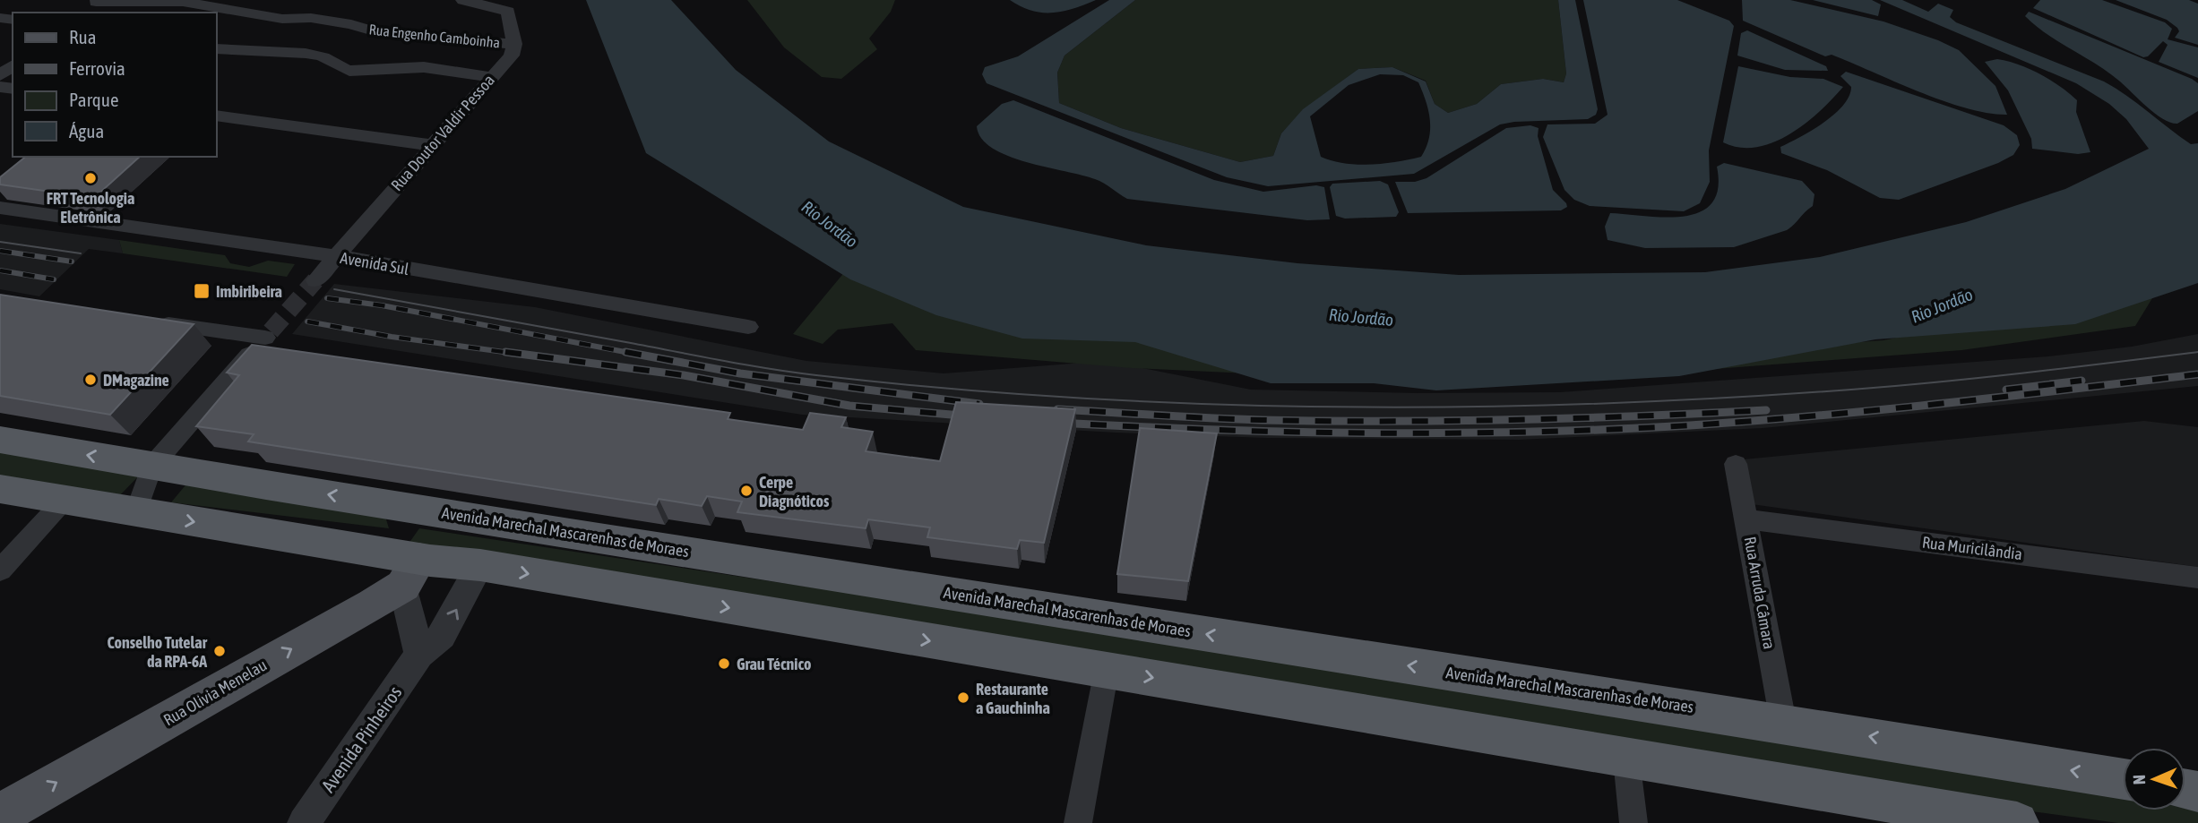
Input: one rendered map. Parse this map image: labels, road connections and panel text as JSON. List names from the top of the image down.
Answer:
{
  "streets": {
    "highway": ["Avenida Marechal Mascarenhas de Moraes"],
    "main road": ["Rua Olivia Menelau"],
    "street": [
      "Rua Engenho Camboinha",
      "Rua Doutor Valdir Pessoa",
      "Avenida Sul",
      "Rua Muricilândia",
      "Rua Arruda Câmara",
      "Avenida Pinheiros"
    ]
  },
  "crossings": [
    ["Rua Engenho Camboinha", "Rua Doutor Valdir Pessoa"],
    ["Rua Doutor Valdir Pessoa", "Avenida Sul"],
    ["Avenida Marechal Mascarenhas de Moraes", "Rua Arruda Câmara"],
    ["Rua Muricilândia", "Rua Arruda Câmara"]
  ],
  "one_way": ["Rua Olivia Menelau"],
  "water": ["Rio Jordão"],
  "places": {
    "other": [
      "FRT Tecnologia Eletrônica",
      "DMagazine",
      "Cerpe Diagnóticos",
      "Conselho Tutelar da RPA-6A",
      "Grau Técnico",
      "Restaurante a Gauchinha"
    ],
    "transit": ["Imbiribeira"]
  },
  "legend": [
    "Rua",
    "Ferrovia",
    "Parque",
    "Água"
  ],
  "north": "left"
}
